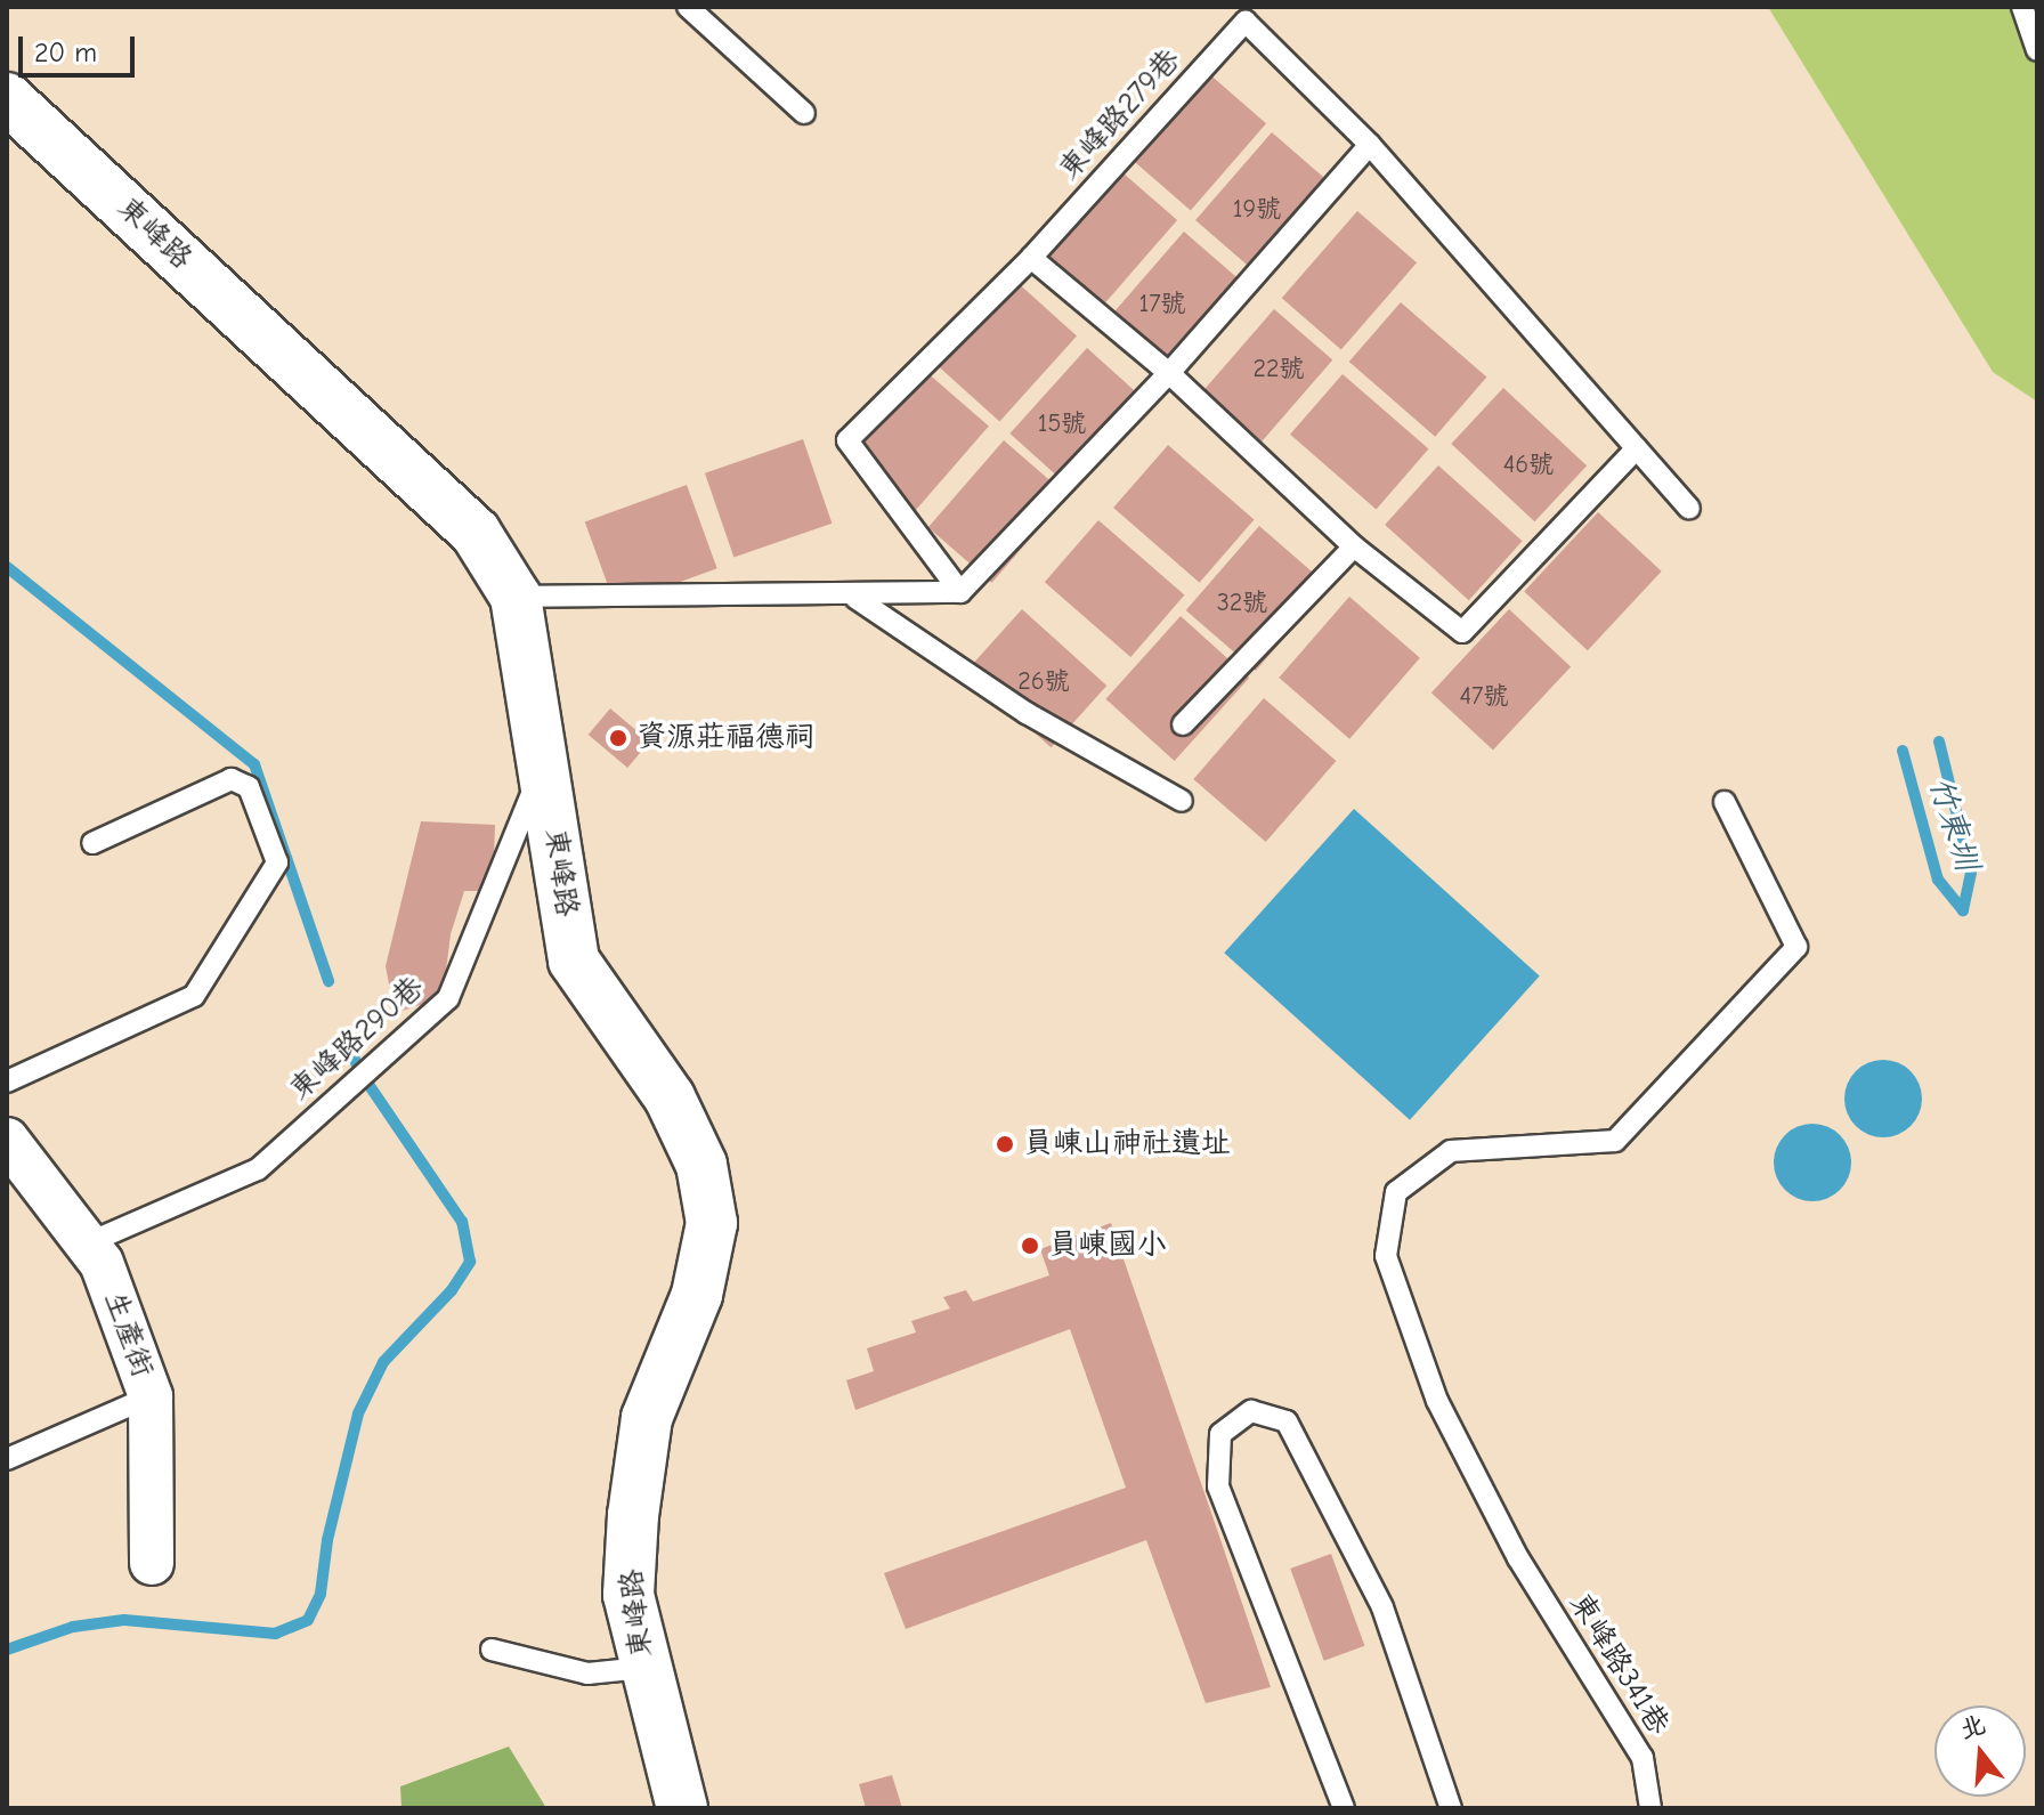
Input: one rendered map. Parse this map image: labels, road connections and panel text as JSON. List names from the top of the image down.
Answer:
{
  "streets": {
    "main road": ["東峰路"],
    "street": ["生產街"],
    "lane": ["東峰路279巷", "東峰路290巷", "東峰路341巷"]
  },
  "crossings": [
    ["東峰路", "東峰路290巷"],
    ["東峰路290巷", "生產街"]
  ],
  "water": ["竹東圳"],
  "places": ["資源莊福德祠", "員崠山神社遺址", "員崠國小"],
  "house_numbers": [
    "19號",
    "17號",
    "22號",
    "15號",
    "46號",
    "32號",
    "26號",
    "47號"
  ],
  "scale_bar": "20 m",
  "north": "top"
}
